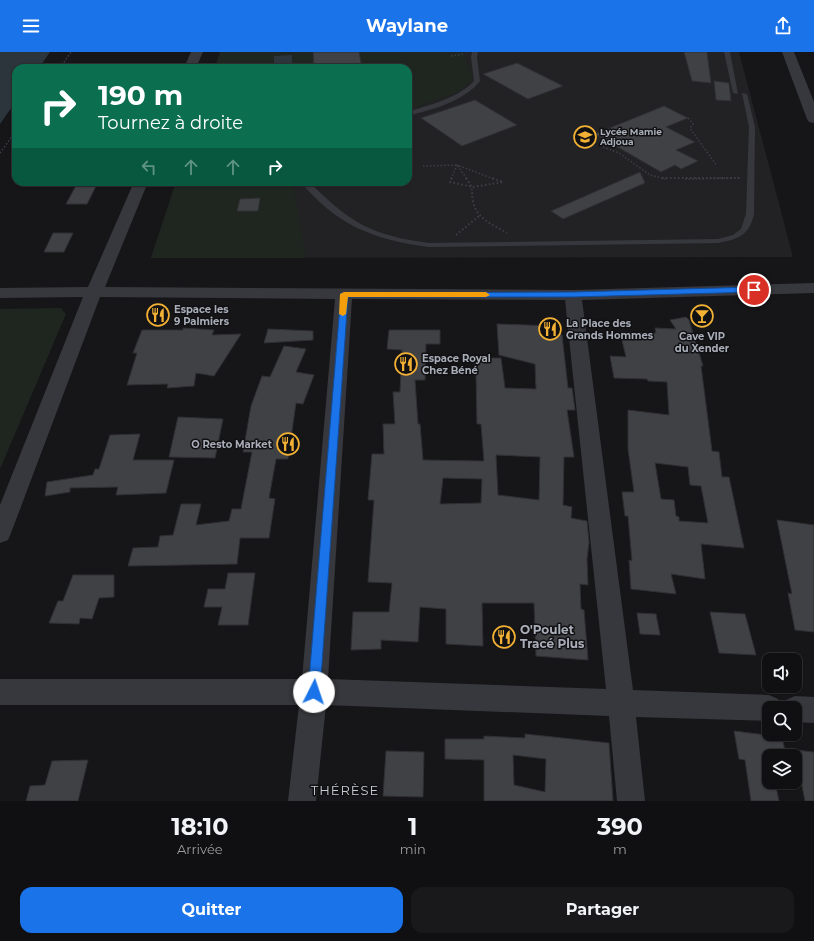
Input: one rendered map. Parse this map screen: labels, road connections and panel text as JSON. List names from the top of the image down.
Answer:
{
  "districts": ["THÉRÈSE"],
  "places": {
    "school or university": ["Lycée Mamie Adjoua"],
    "restaurant": [
      "Espace les 9 Palmiers",
      "La Place des Grands Hommes",
      "Espace Royal Chez Béné",
      "O Resto Market",
      "O'Poulet Tracé Plus"
    ],
    "bar": ["Cave VIP du Xender"]
  },
  "page": {
    "header": "Waylane",
    "turn": ["190 m", "Tournez à droite"],
    "eta": [
      "18:10",
      "Arrivée",
      "1",
      "min",
      "390",
      "m"
    ],
    "buttons": ["Quitter", "Partager"]
  }
}
